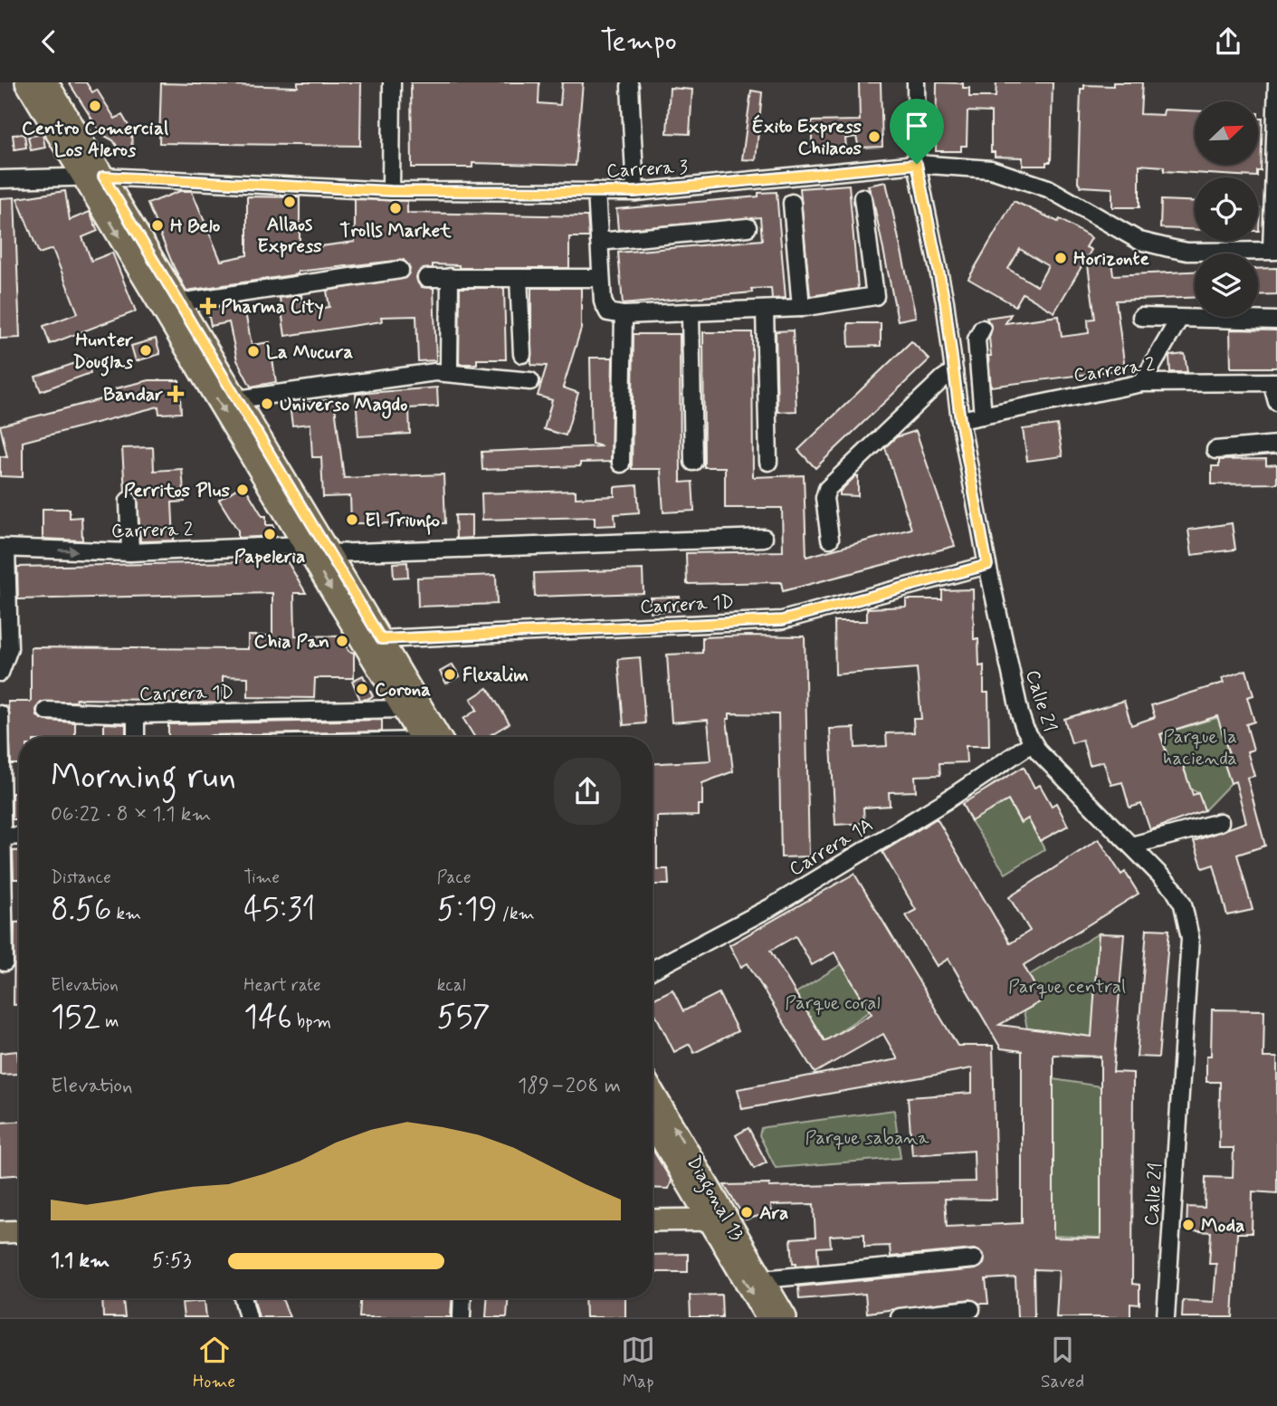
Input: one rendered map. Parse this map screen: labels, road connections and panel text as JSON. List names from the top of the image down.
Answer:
{
  "streets": {
    "main road": ["Diagonal 13"],
    "street": [
      "Carrera 3",
      "Carrera 2",
      "Carrera 1D",
      "Calle 21",
      "Carrera 1A"
    ]
  },
  "crossings": [
    ["Carrera 3", "Calle 21"],
    ["Carrera 2", "Calle 21"],
    ["Carrera 1D", "Calle 21"],
    ["Calle 21", "Carrera 1A"]
  ],
  "parks": [
    "Parque la hacienda",
    "Parque central",
    "Parque coral",
    "Parque sabana"
  ],
  "places": {
    "other": [
      "Centro Comercial Los Aleros",
      "Éxito Express Chilacos",
      "Allaos Express",
      "Trolls Market",
      "H Belo",
      "Horizonte",
      "Hunter Douglas",
      "La Mucura",
      "Universo Magdo",
      "Perritos Plus",
      "El Triunfo",
      "Papeleria",
      "Chia Pan",
      "Flexalim",
      "Corona",
      "Ara",
      "Moda"
    ],
    "health": ["Pharma City", "Bandar"]
  },
  "north": "top right",
  "page": {
    "header": "Tempo",
    "heading": ["Morning run", "06:22 · 8 × 1.1 km"],
    "stats": [
      ["Distance", "8.56 km"],
      ["Time", "45:31"],
      ["Pace", "5:19 /km"],
      ["Elevation", "152 m"],
      ["Heart rate", "146 bpm"],
      ["kcal", "557"]
    ],
    "chart": ["Elevation", "189–208 m"],
    "list": [
      {
        "name": "1.1 km",
        "note": "5:53"
      }
    ],
    "tabs": ["Home", "Map", "Saved"]
  }
}
